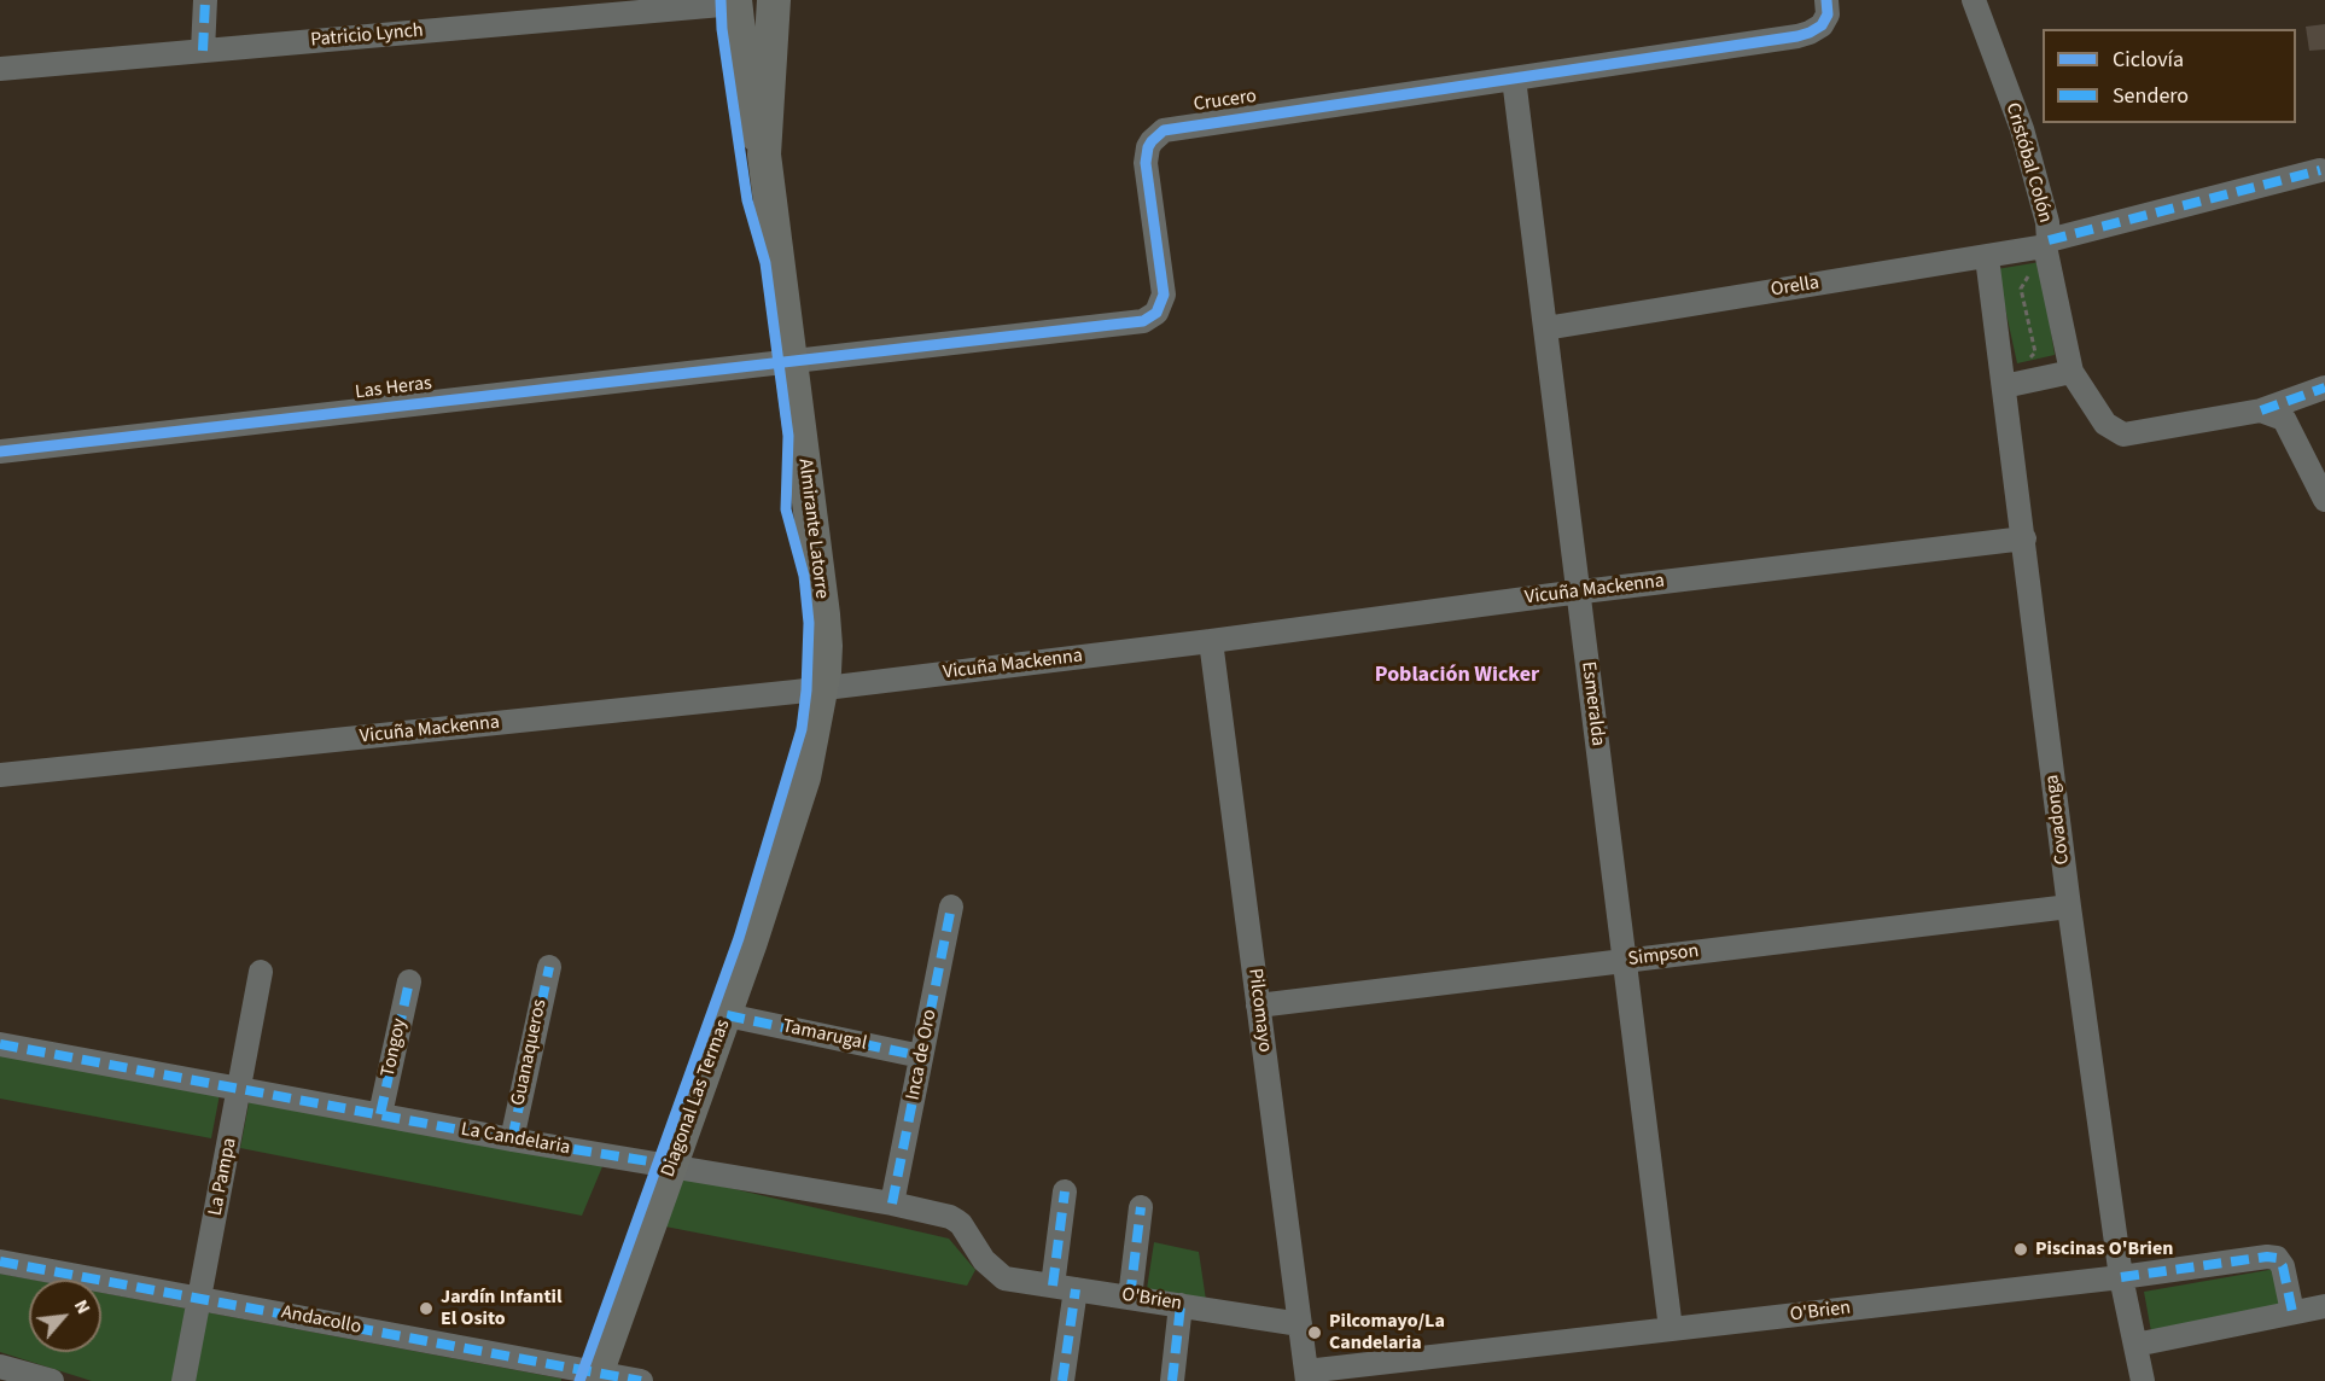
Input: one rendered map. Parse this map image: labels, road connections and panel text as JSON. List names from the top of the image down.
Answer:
{
  "streets": {
    "main road": ["Almirante Latorre", "Diagonal Las Termas"],
    "street": [
      "Patricio Lynch",
      "Crucero",
      "Cristóbal Colón",
      "Orella",
      "Las Heras",
      "Vicuña Mackenna",
      "Esmeralda",
      "Covadonga",
      "Simpson",
      "Pilcomayo",
      "Tamarugal",
      "Tongoy",
      "Guanaqueros",
      "Inca de Oro",
      "La Candelaria",
      "La Pampa",
      "O'Brien",
      "Andacollo"
    ]
  },
  "crossings": [
    ["Patricio Lynch", "Almirante Latorre"],
    ["Crucero", "Las Heras"],
    ["Crucero", "Almirante Latorre"],
    ["Crucero", "Esmeralda"],
    ["Cristóbal Colón", "Orella"],
    ["Orella", "Esmeralda"],
    ["Orella", "Covadonga"],
    ["Las Heras", "Almirante Latorre"],
    ["Almirante Latorre", "Vicuña Mackenna"],
    ["Almirante Latorre", "Diagonal Las Termas"],
    ["Vicuña Mackenna", "Esmeralda"],
    ["Vicuña Mackenna", "Covadonga"],
    ["Vicuña Mackenna", "Pilcomayo"],
    ["Vicuña Mackenna", "Diagonal Las Termas"],
    ["Esmeralda", "Simpson"],
    ["Esmeralda", "O'Brien"],
    ["Covadonga", "Simpson"],
    ["Covadonga", "O'Brien"],
    ["Simpson", "Pilcomayo"],
    ["Pilcomayo", "O'Brien"],
    ["Tamarugal", "Inca de Oro"],
    ["Tamarugal", "Diagonal Las Termas"],
    ["Tongoy", "La Candelaria"],
    ["Guanaqueros", "La Candelaria"],
    ["Inca de Oro", "La Candelaria"],
    ["Diagonal Las Termas", "La Candelaria"],
    ["Diagonal Las Termas", "Andacollo"],
    ["La Candelaria", "La Pampa"],
    ["La Candelaria", "O'Brien"],
    ["La Pampa", "Andacollo"]
  ],
  "districts": ["Población Wicker"],
  "places": ["Piscinas O'Brien", "Jardín Infantil El Osito", "Pilcomayo/La Candelaria"],
  "legend": ["Ciclovía", "Sendero"],
  "north": "top right"
}
